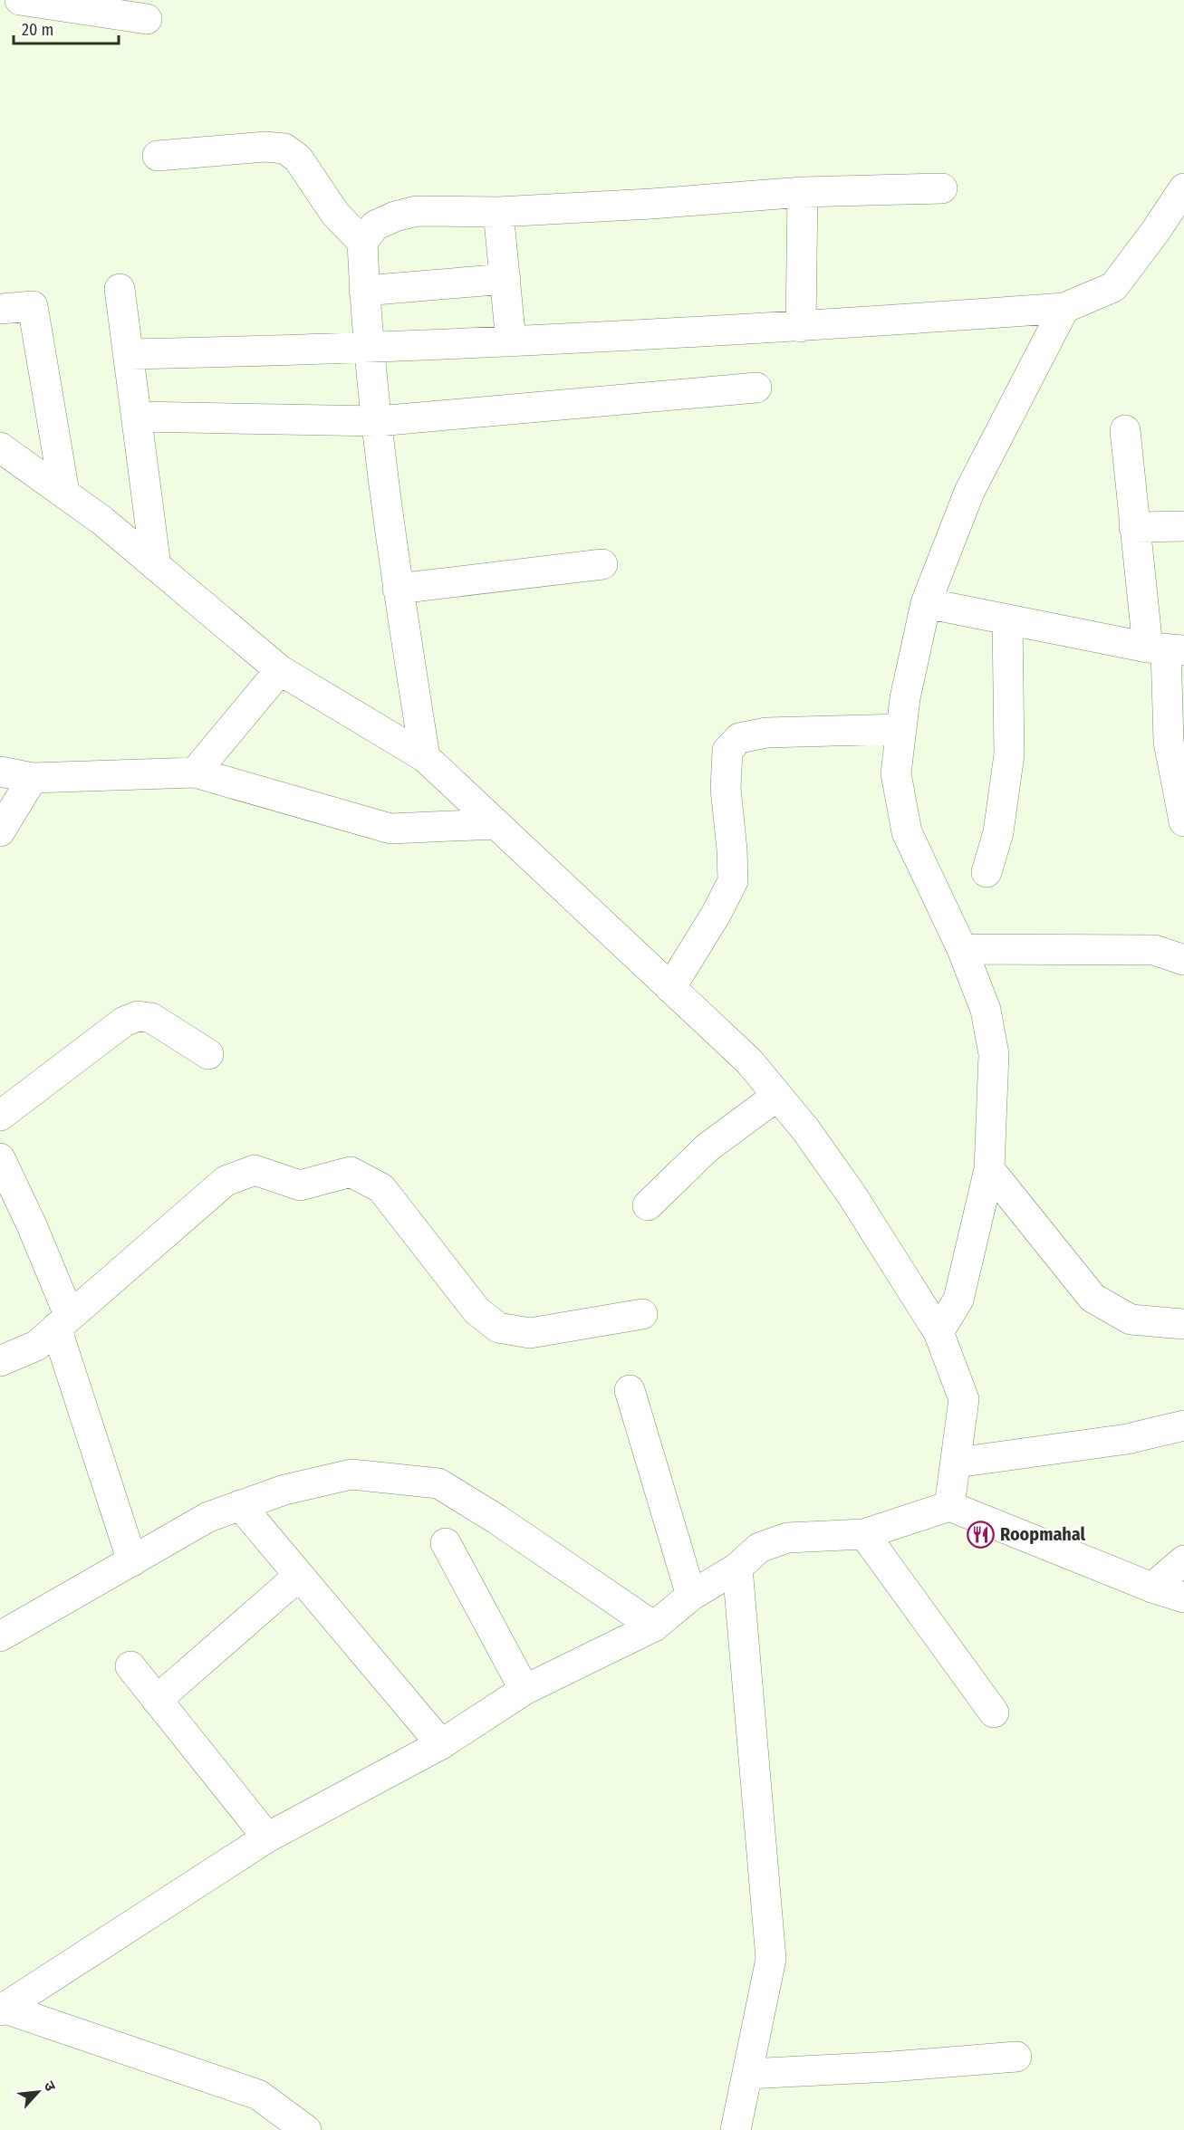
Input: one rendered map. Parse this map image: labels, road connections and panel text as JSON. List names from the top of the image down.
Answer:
{
  "places": {
    "restaurant": ["Roopmahal"]
  },
  "scale_bar": "20 m",
  "north": "top right"
}
